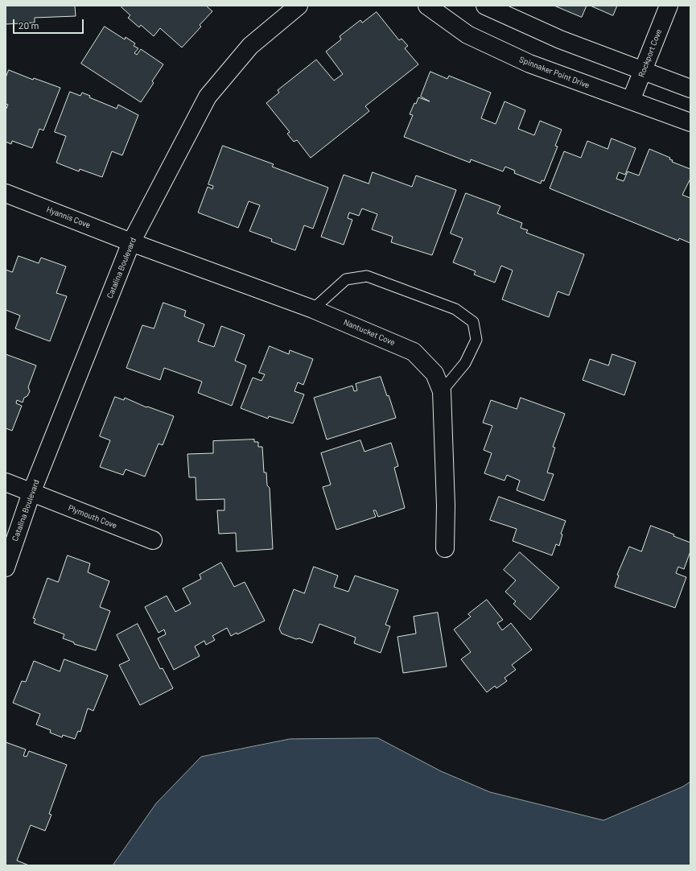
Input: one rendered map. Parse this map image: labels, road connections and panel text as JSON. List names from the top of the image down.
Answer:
{
  "streets": {
    "street": [
      "Rockport Cove",
      "Spinnaker Point Drive",
      "Hyannis Cove",
      "Catalina Boulevard",
      "Nantucket Cove",
      "Plymouth Cove"
    ]
  },
  "crossings": [
    ["Rockport Cove", "Spinnaker Point Drive"],
    ["Hyannis Cove", "Catalina Boulevard"],
    ["Hyannis Cove", "Nantucket Cove"],
    ["Catalina Boulevard", "Nantucket Cove"],
    ["Catalina Boulevard", "Plymouth Cove"]
  ],
  "scale_bar": "20 m"
}
